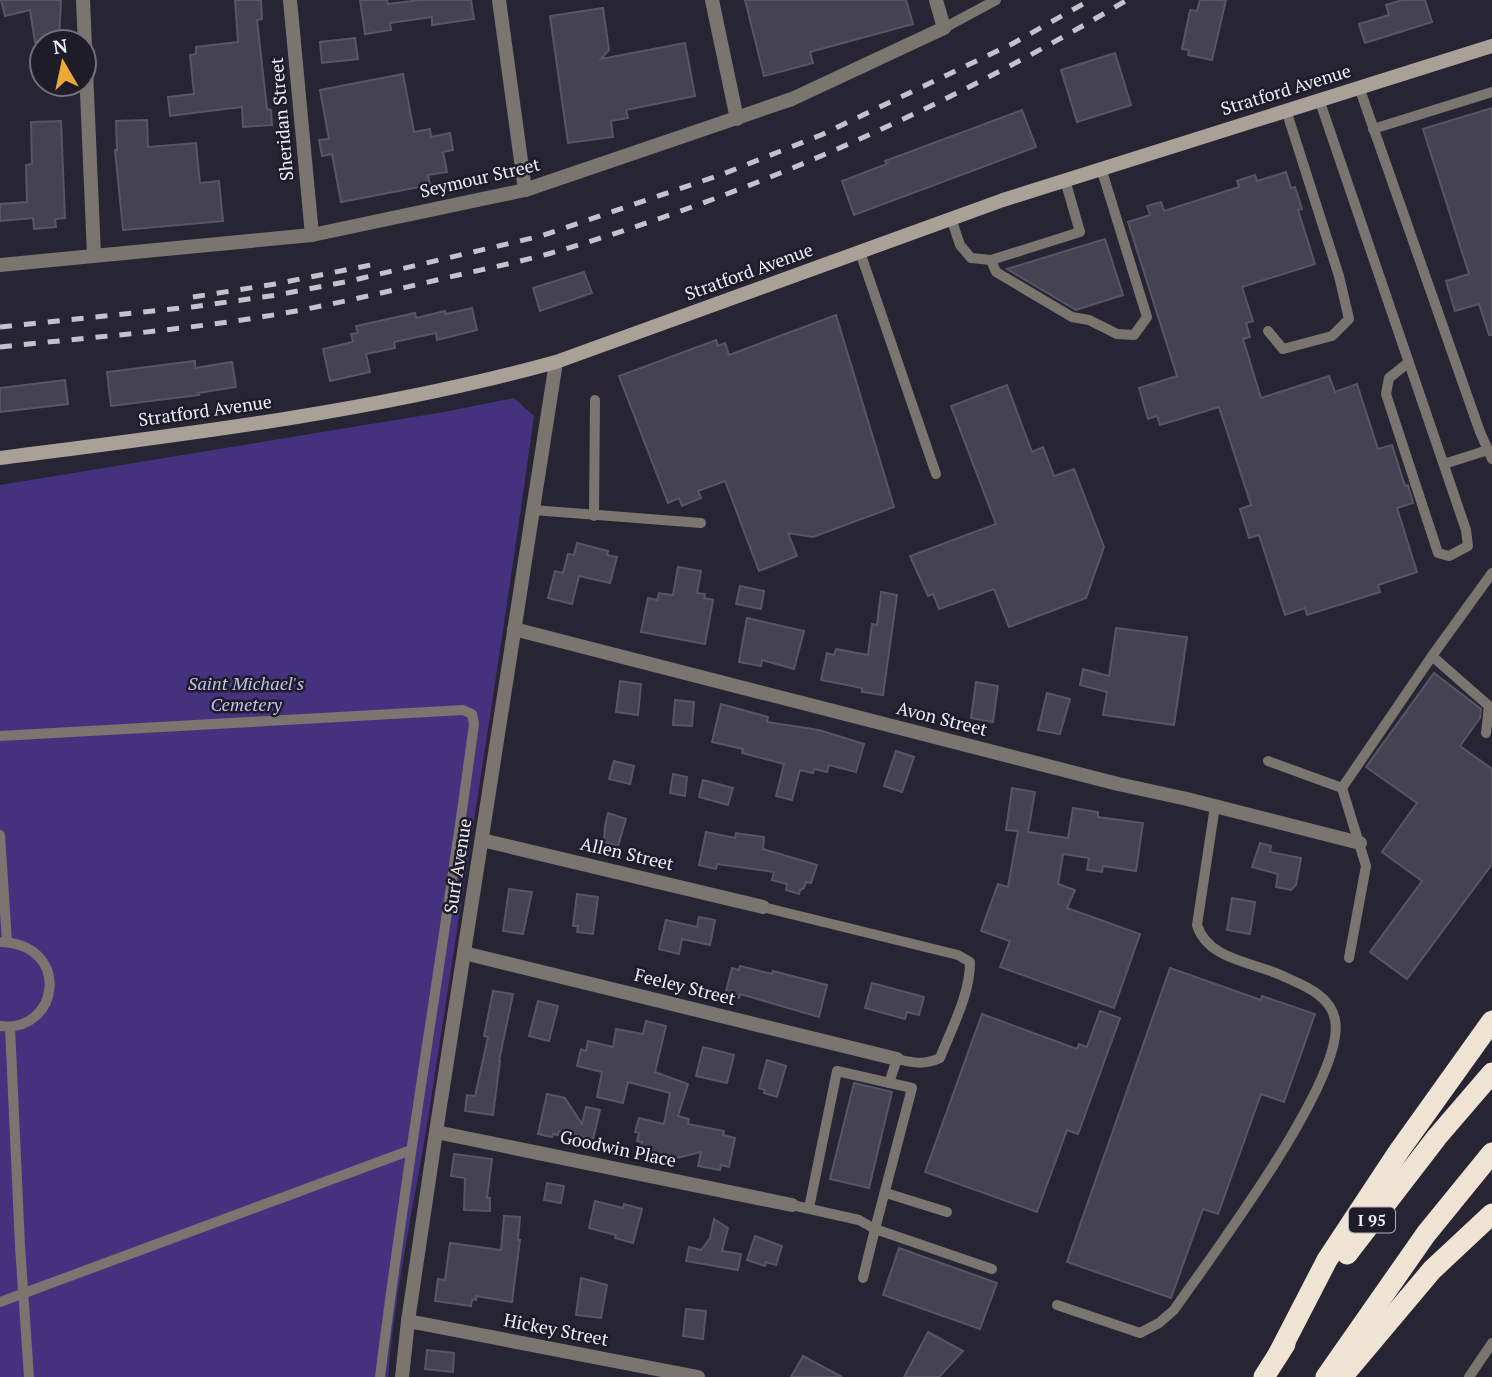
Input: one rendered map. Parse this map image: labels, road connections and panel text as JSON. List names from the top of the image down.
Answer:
{
  "streets": {
    "highway": ["I 95"],
    "main road": ["Stratford Avenue"],
    "street": [
      "Sheridan Street",
      "Seymour Street",
      "Avon Street",
      "Allen Street",
      "Surf Avenue",
      "Feeley Street",
      "Goodwin Place",
      "Hickey Street"
    ]
  },
  "crossings": [
    ["Stratford Avenue", "Surf Avenue"],
    ["Sheridan Street", "Seymour Street"],
    ["Avon Street", "Surf Avenue"],
    ["Allen Street", "Surf Avenue"],
    ["Surf Avenue", "Feeley Street"],
    ["Surf Avenue", "Goodwin Place"],
    ["Surf Avenue", "Hickey Street"]
  ],
  "parks": ["Saint Michael's Cemetery"],
  "north": "top"
}
